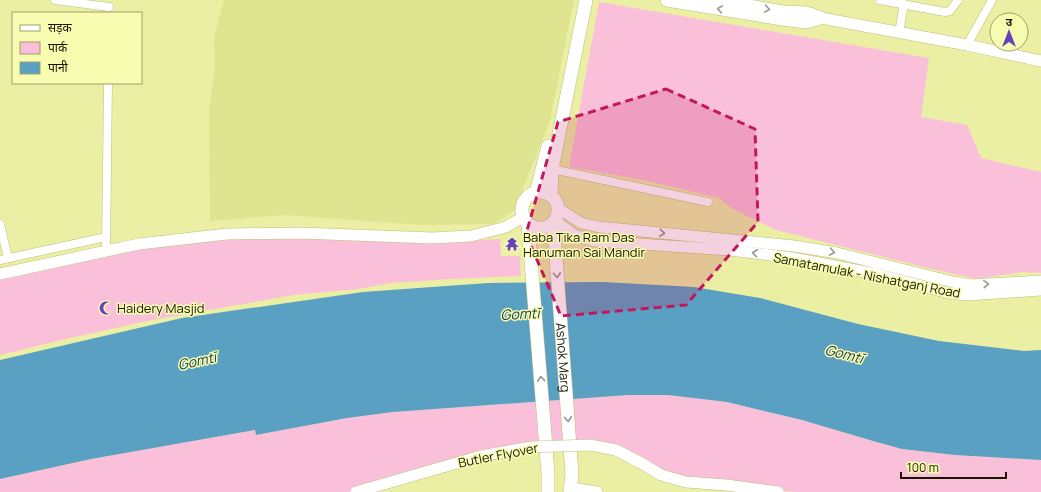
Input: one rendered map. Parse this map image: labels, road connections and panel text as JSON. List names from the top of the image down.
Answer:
{
  "streets": {
    "main road": ["Ashok Marg"],
    "street": ["Samatamulak - Nishatganj Road", "Butler Flyover"]
  },
  "crossings": [
    ["Samatamulak - Nishatganj Road", "Ashok Marg"]
  ],
  "water": ["Gomtī"],
  "places": {
    "temple": ["Baba Tika Ram Das Hanuman Sai Mandir"],
    "mosque": ["Haidery Masjid"]
  },
  "legend": ["सड़क", "पार्क", "पानी"],
  "scale_bar": "100 m",
  "north": "top"
}
